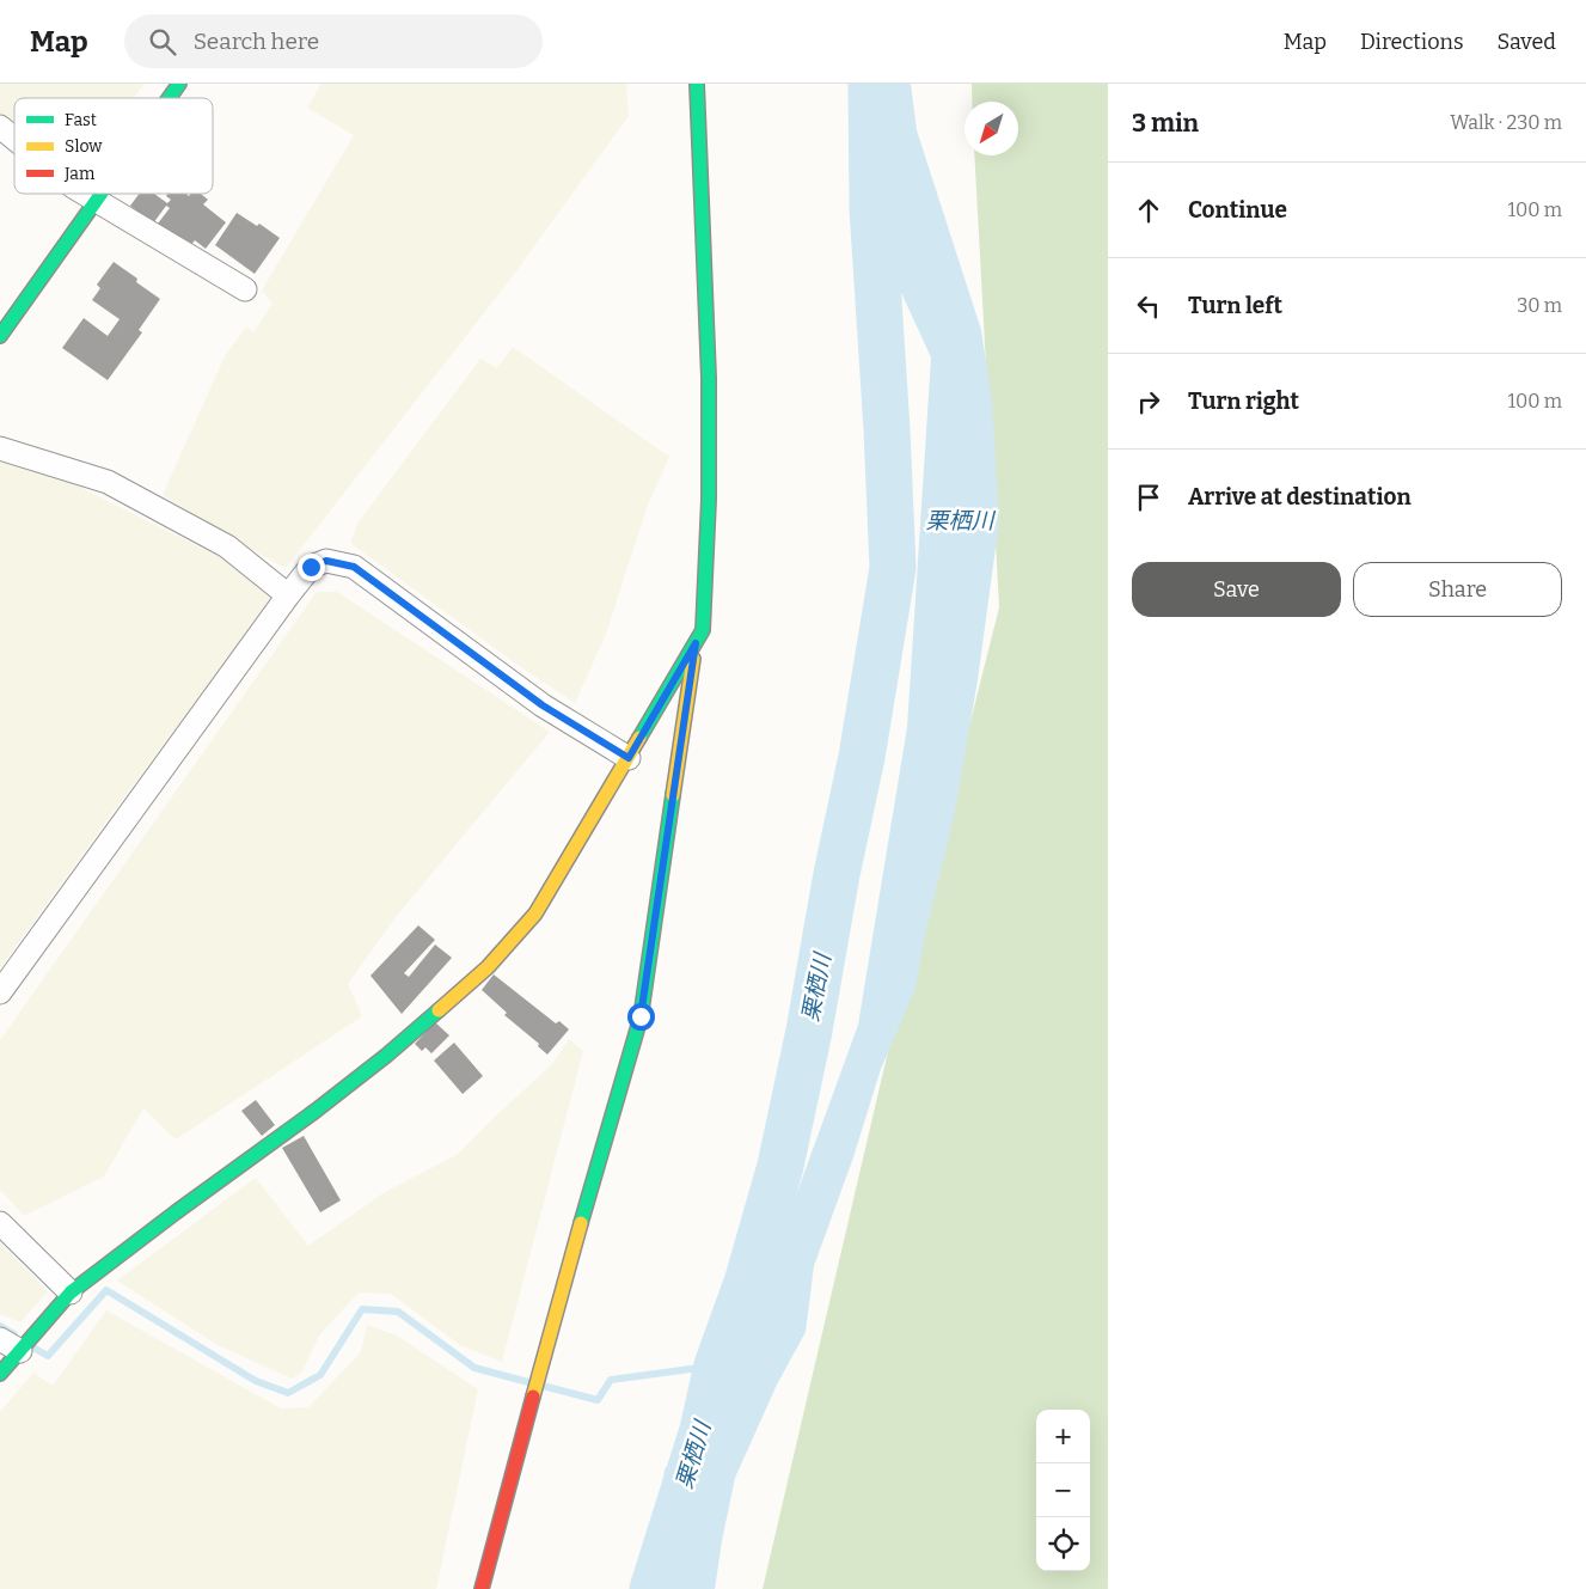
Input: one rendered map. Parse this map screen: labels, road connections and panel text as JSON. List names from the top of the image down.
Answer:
{
  "water": ["栗栖川"],
  "legend": ["Fast", "Slow", "Jam"],
  "north": "bottom left",
  "page": {
    "header": "Map",
    "search": "Search here",
    "nav": ["Map", "Directions", "Saved"],
    "heading": ["3 min", "Walk · 230 m"],
    "list": [
      ["Continue", "100 m"],
      ["Turn left", "30 m"],
      ["Turn right", "100 m"],
      "Arrive at destination"
    ],
    "buttons": ["Save", "Share"],
    "map_buttons": ["+", "−"]
  }
}
